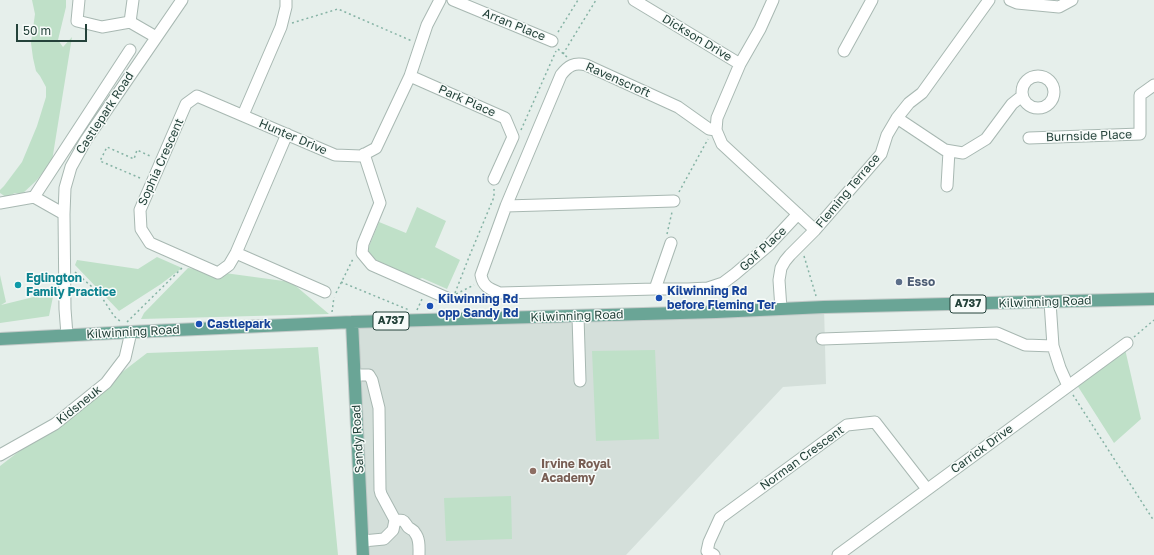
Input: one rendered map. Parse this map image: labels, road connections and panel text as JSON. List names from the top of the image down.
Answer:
{
  "streets": {
    "main road": ["Kilwinning Road", "A737", "Sandy Road"],
    "street": [
      "Arran Place",
      "Dickson Drive",
      "Ravenscroft",
      "Park Place",
      "Castlepark Road",
      "Burnside Place",
      "Hunter Drive",
      "Sophia Crescent",
      "Fleming Terrace",
      "Golf Place",
      "Kidsneuk",
      "Carrick Drive",
      "Norman Crescent"
    ]
  },
  "crossings": [
    ["Castlepark Road", "Kilwinning Road"],
    ["Hunter Drive", "Sophia Crescent"],
    ["Fleming Terrace", "Kilwinning Road"],
    ["Kilwinning Road", "Kidsneuk"],
    ["Kilwinning Road", "Sandy Road"],
    ["Carrick Drive", "Norman Crescent"]
  ],
  "places": [
    "Esso",
    "Eglington Family Practice",
    "Kilwinning Rd before Fleming Ter",
    "Kilwinning Rd opp Sandy Rd",
    "Castlepark",
    "Irvine Royal Academy"
  ],
  "scale_bar": "50 m"
}
